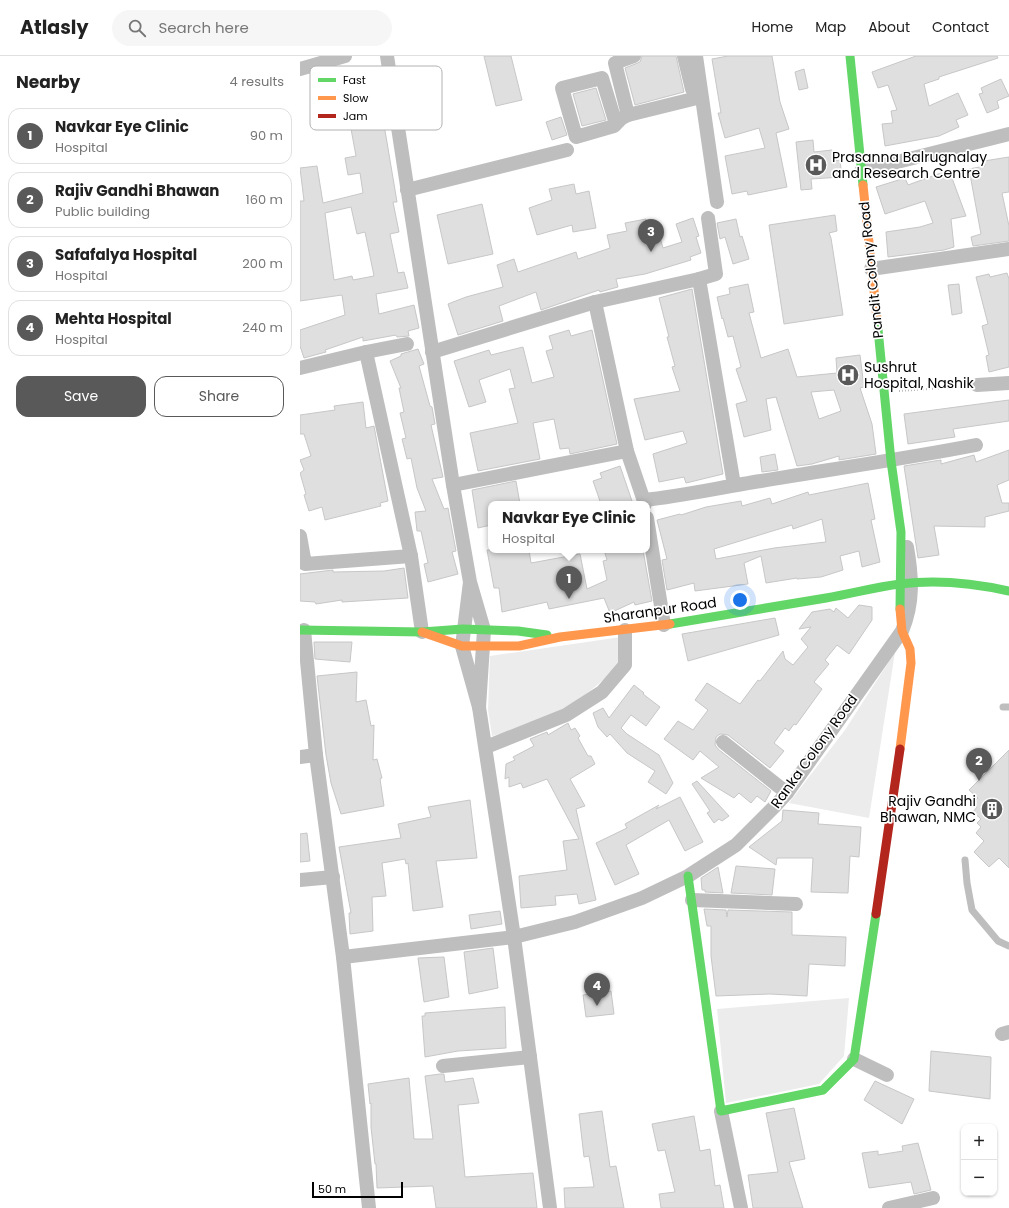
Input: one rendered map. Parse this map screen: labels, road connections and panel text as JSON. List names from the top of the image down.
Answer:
{
  "streets": {
    "street": ["Pandit Colony Road", "Sharanpur Road", "Ranka Colony Road"]
  },
  "crossings": [
    ["Pandit Colony Road", "Sharanpur Road"],
    ["Pandit Colony Road", "Ranka Colony Road"],
    ["Sharanpur Road", "Ranka Colony Road"]
  ],
  "places": {
    "hospital": ["Prasanna Balrugnalay and Research Centre", "Sushrut Hospital, Nashik"],
    "building": ["Rajiv Gandhi Bhawan, NMC"]
  },
  "legend": ["Fast", "Slow", "Jam"],
  "scale_bar": "50 m",
  "page": {
    "header": "Atlasly",
    "search": "Search here",
    "nav": [
      "Home",
      "Map",
      "About",
      "Contact"
    ],
    "heading": ["Nearby", "4 results"],
    "list": [
      {
        "mark": "1",
        "name": "Navkar Eye Clinic",
        "note": "Hospital",
        "value": "90 m"
      },
      {
        "mark": "2",
        "name": "Rajiv Gandhi Bhawan",
        "note": "Public building",
        "value": "160 m"
      },
      {
        "mark": "3",
        "name": "Safafalya Hospital",
        "note": "Hospital",
        "value": "200 m"
      },
      {
        "mark": "4",
        "name": "Mehta Hospital",
        "note": "Hospital",
        "value": "240 m"
      }
    ],
    "pins": [
      "3",
      "1",
      "2",
      "4"
    ],
    "buttons": ["Save", "Share"],
    "popup": ["Navkar Eye Clinic", "Hospital"],
    "map_buttons": ["+", "−"],
    "scale": "50 m"
  }
}
